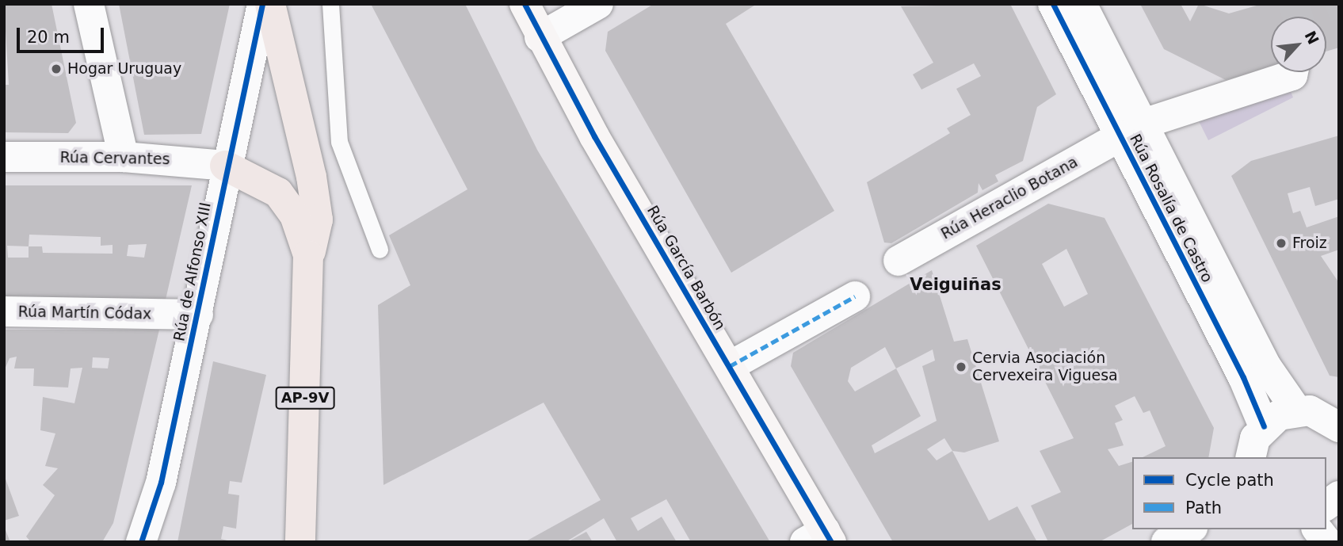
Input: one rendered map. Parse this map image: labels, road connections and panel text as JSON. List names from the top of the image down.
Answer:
{
  "streets": {
    "highway": ["AP-9V"],
    "main road": ["Rúa García Barbón"],
    "street": [
      "Rúa Cervantes",
      "Rúa Heraclio Botana",
      "Rúa Rosalía de Castro",
      "Rúa de Alfonso XIII",
      "Rúa Martín Códax"
    ]
  },
  "crossings": [
    ["Rúa Cervantes", "Rúa de Alfonso XIII"],
    ["Rúa Heraclio Botana", "Rúa Rosalía de Castro"],
    ["Rúa de Alfonso XIII", "Rúa Martín Códax"]
  ],
  "districts": ["Veiguiñas"],
  "places": ["Hogar Uruguay", "Froiz", "Cervia Asociación Cervexeira Viguesa"],
  "legend": ["Cycle path", "Path"],
  "scale_bar": "20 m",
  "north": "top right"
}
